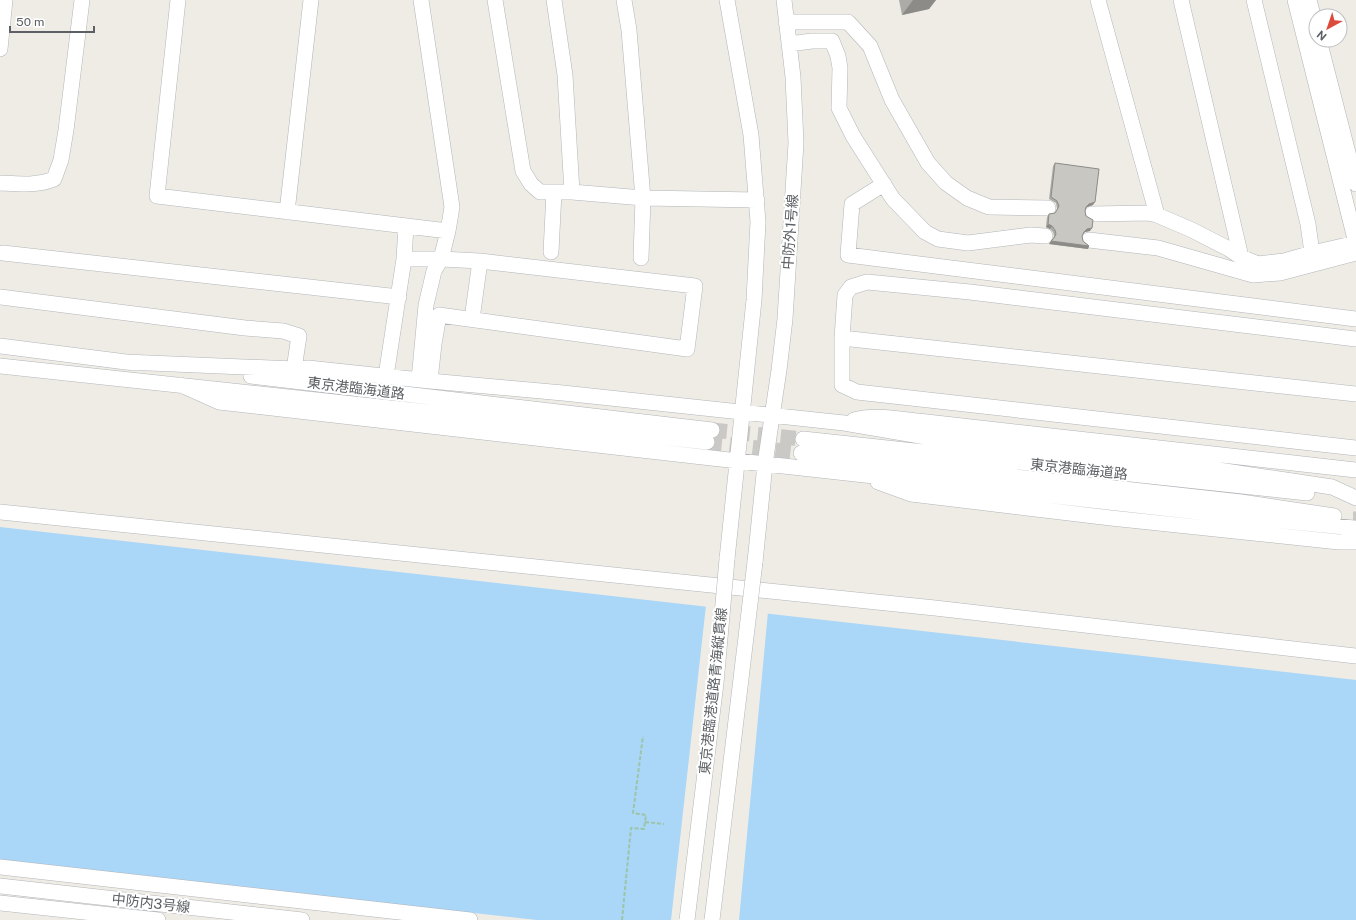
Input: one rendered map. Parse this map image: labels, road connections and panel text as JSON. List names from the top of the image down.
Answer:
{
  "streets": {
    "street": [
      "中防外1号線",
      "東京港臨海道路",
      "東京港臨港道路青海縦貫線",
      "中防内3号線"
    ]
  },
  "crossings": [
    ["中防外1号線", "東京港臨港道路青海縦貫線"]
  ],
  "scale_bar": "50 m",
  "north": "bottom left"
}
